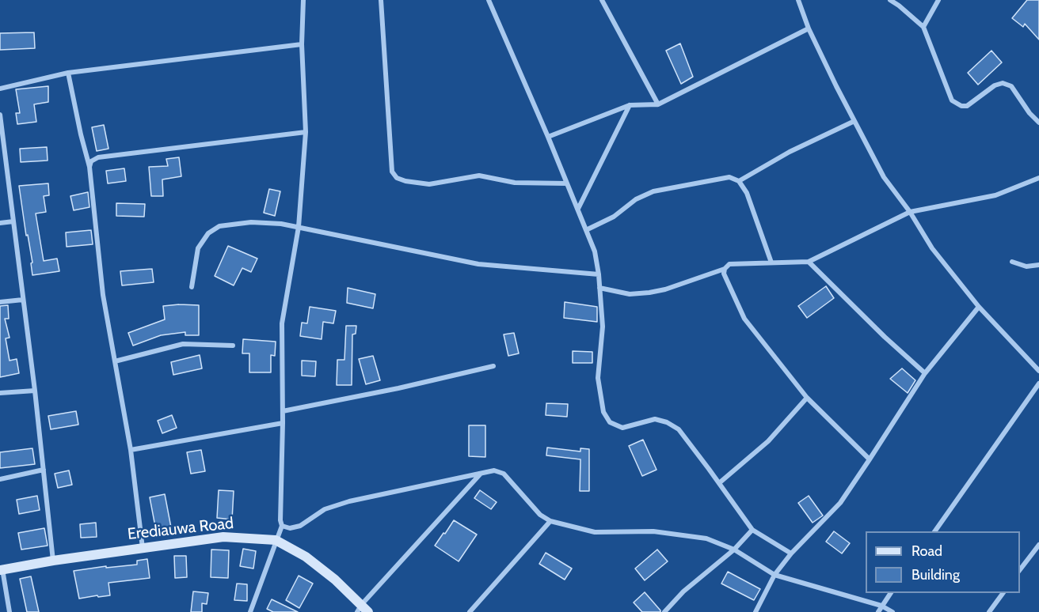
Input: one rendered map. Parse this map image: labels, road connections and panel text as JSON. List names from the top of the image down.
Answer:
{
  "streets": {
    "street": ["Erediauwa Road"]
  },
  "legend": ["Road", "Building"]
}
